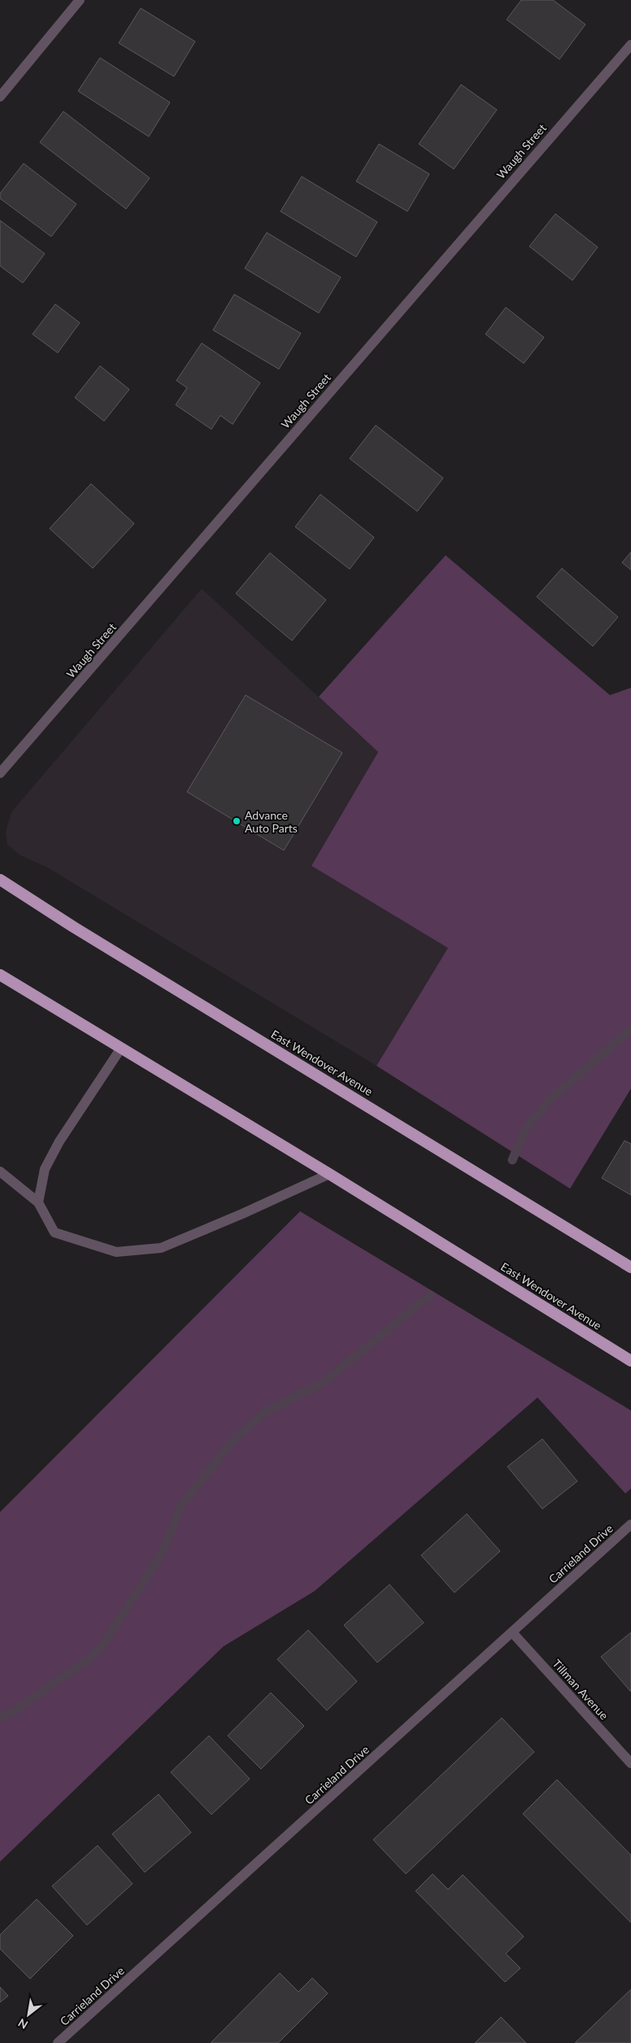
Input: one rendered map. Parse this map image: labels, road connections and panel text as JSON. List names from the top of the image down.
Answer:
{
  "streets": {
    "highway": ["East Wendover Avenue"],
    "street": ["Waugh Street", "Carrieland Drive", "Tillman Avenue"]
  },
  "crossings": [
    ["Carrieland Drive", "Tillman Avenue"]
  ],
  "places": ["Advance Auto Parts"],
  "north": "bottom left"
}
